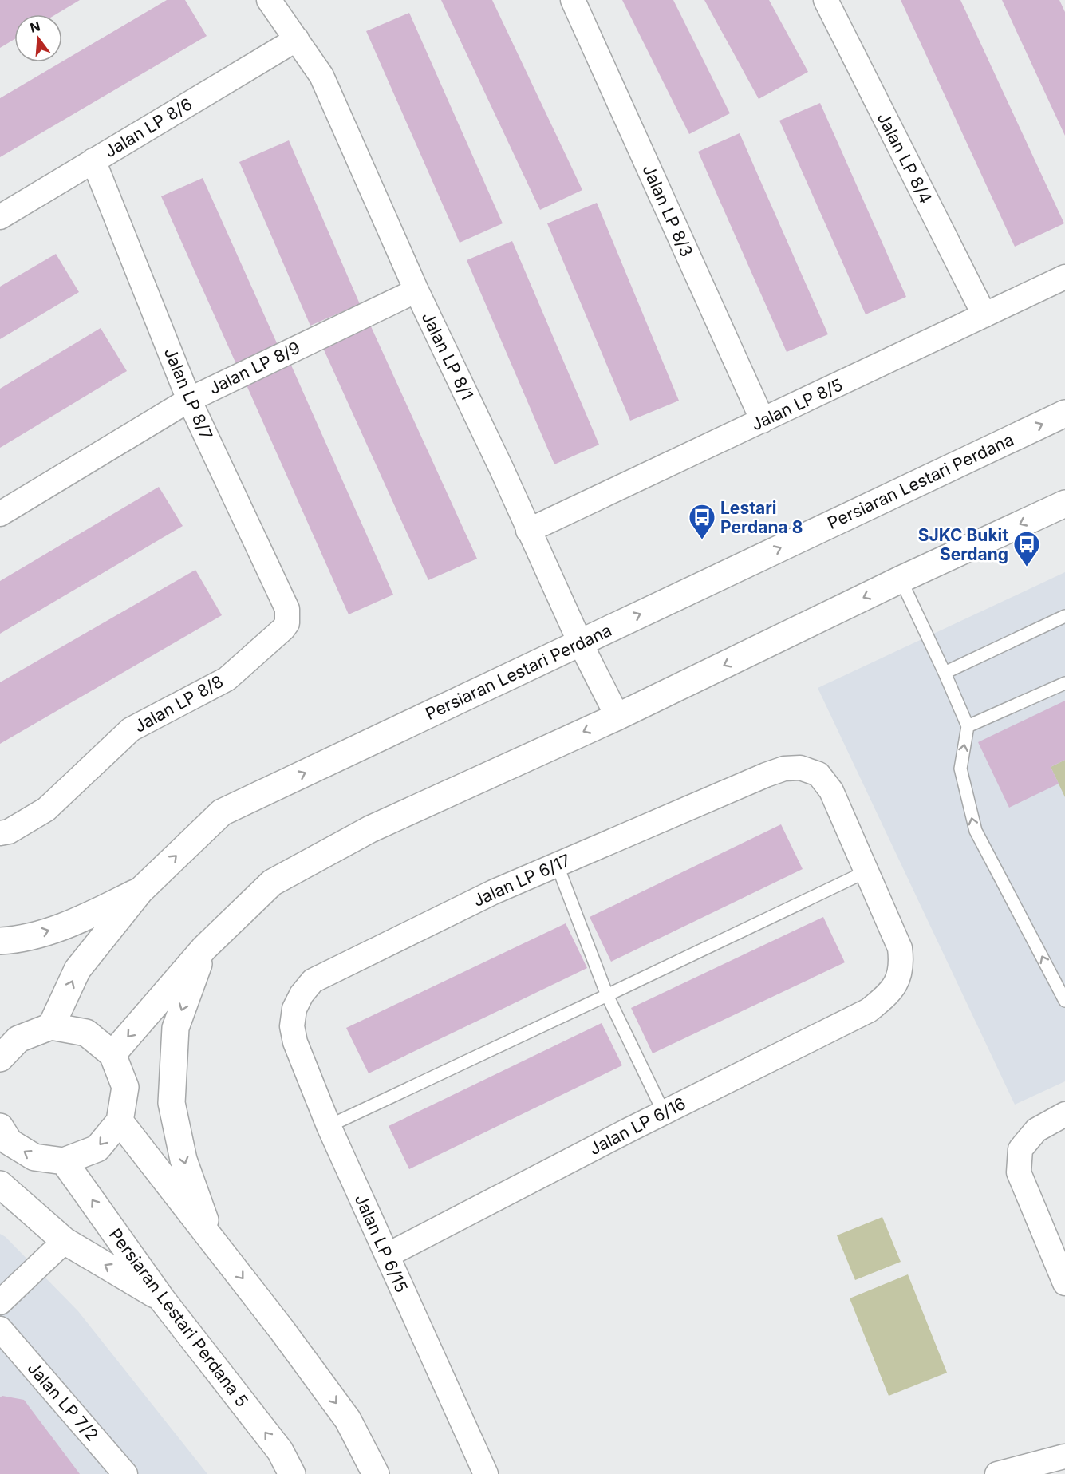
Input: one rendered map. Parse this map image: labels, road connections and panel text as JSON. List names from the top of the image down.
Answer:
{
  "streets": {
    "main road": ["Persiaran Lestari Perdana", "Persiaran Lestari Perdana 5"],
    "street": [
      "Jalan LP 8/6",
      "Jalan LP 8/4",
      "Jalan LP 8/3",
      "Jalan LP 8/1",
      "Jalan LP 8/9",
      "Jalan LP 8/7",
      "Jalan LP 8/5",
      "Jalan LP 8/8",
      "Jalan LP 6/17",
      "Jalan LP 6/16",
      "Jalan LP 6/15",
      "Jalan LP 7/2"
    ]
  },
  "crossings": [
    ["Jalan LP 8/6", "Jalan LP 8/1"],
    ["Jalan LP 8/6", "Jalan LP 8/7"],
    ["Jalan LP 8/4", "Jalan LP 8/5"],
    ["Jalan LP 8/3", "Jalan LP 8/5"],
    ["Jalan LP 8/1", "Jalan LP 8/9"],
    ["Jalan LP 8/1", "Jalan LP 8/5"],
    ["Jalan LP 8/1", "Persiaran Lestari Perdana"],
    ["Jalan LP 8/9", "Jalan LP 8/7"],
    ["Jalan LP 8/7", "Jalan LP 8/8"],
    ["Jalan LP 6/17", "Jalan LP 6/16"],
    ["Jalan LP 6/17", "Jalan LP 6/15"],
    ["Jalan LP 6/16", "Jalan LP 6/15"]
  ],
  "places": {
    "bus stop": ["Lestari Perdana 8", "SJKC Bukit Serdang"]
  },
  "north": "top"
}
